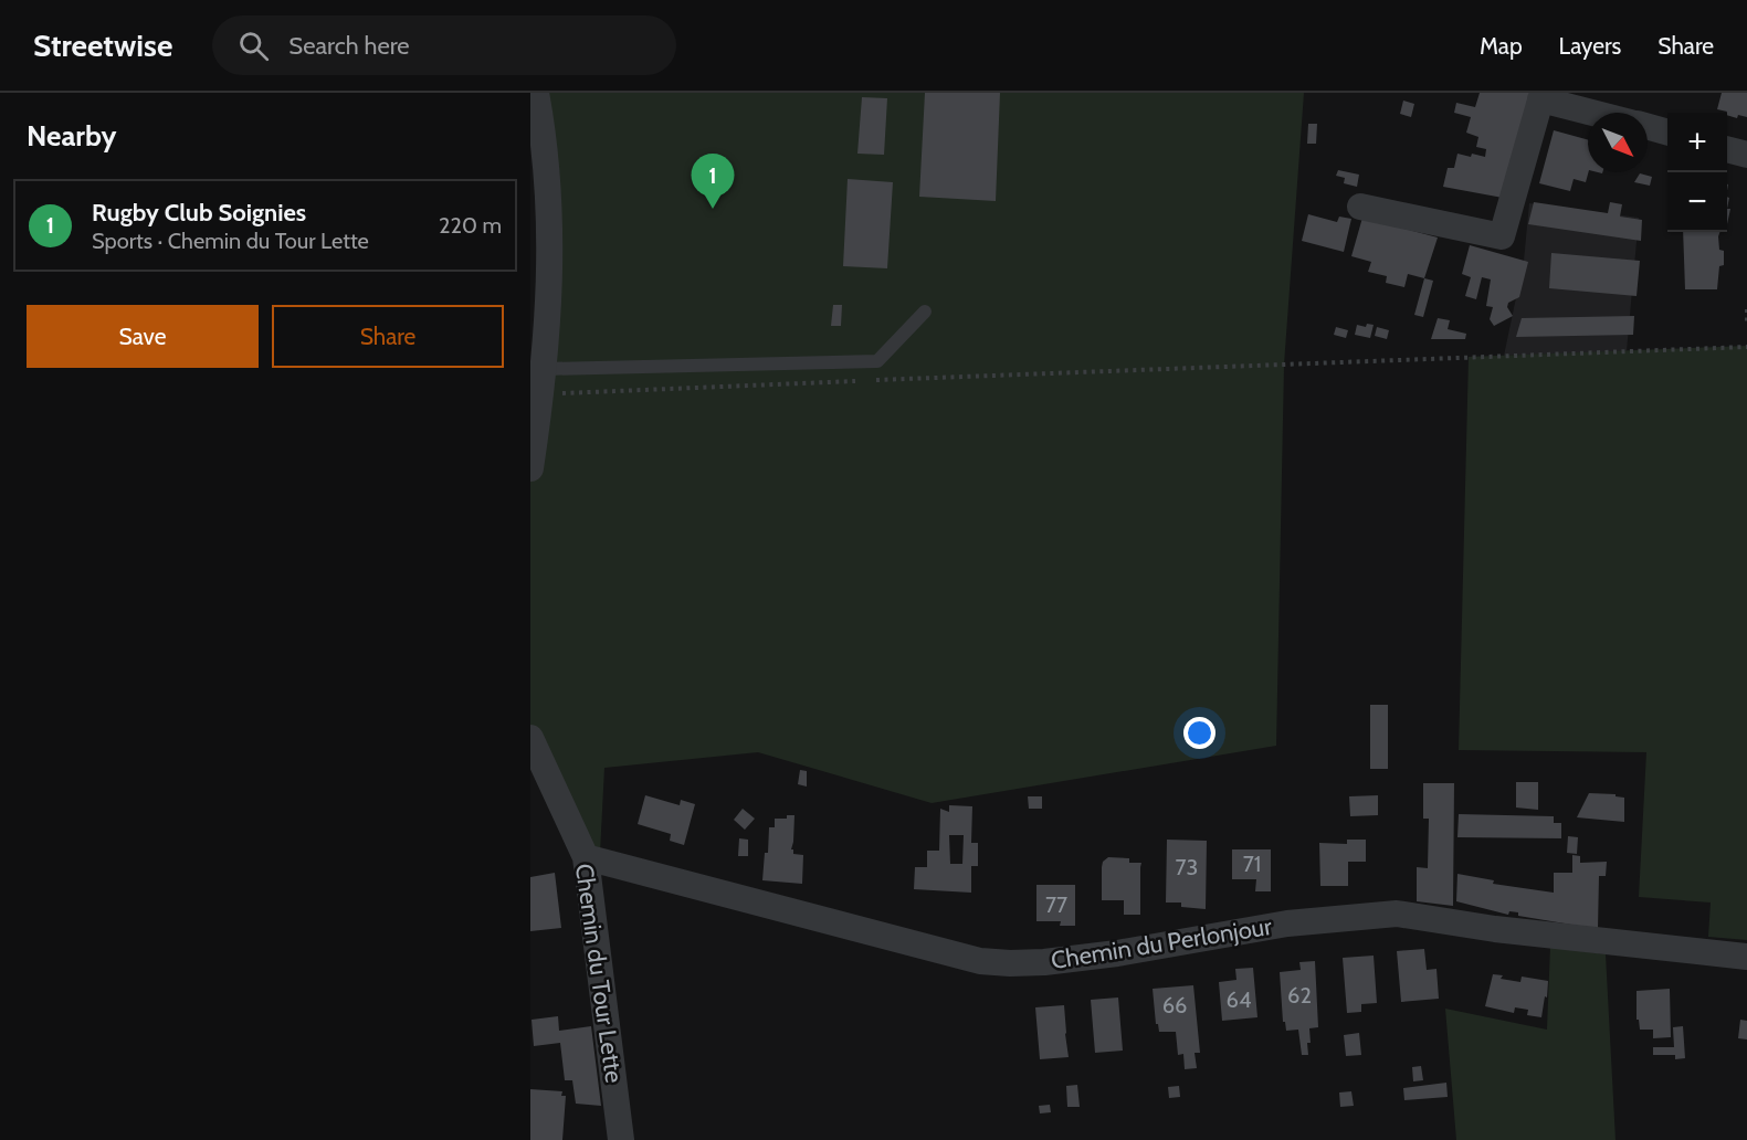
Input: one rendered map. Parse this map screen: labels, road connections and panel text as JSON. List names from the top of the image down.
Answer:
{
  "streets": {
    "street": ["Chemin du Perlonjour", "Chemin du Tour Lette"]
  },
  "crossings": [
    ["Chemin du Perlonjour", "Chemin du Tour Lette"]
  ],
  "house_numbers": [
    "71",
    "73",
    "77",
    "62",
    "64",
    "66"
  ],
  "north": "bottom right",
  "page": {
    "header": "Streetwise",
    "search": "Search here",
    "nav": ["Map", "Layers", "Share"],
    "heading": "Nearby",
    "map_buttons": ["+", "−"],
    "pins": "1",
    "list": [
      {
        "mark": "1",
        "name": "Rugby Club Soignies",
        "note": "Sports · Chemin du Tour Lette",
        "value": "220 m"
      }
    ],
    "buttons": ["Save", "Share"]
  }
}
